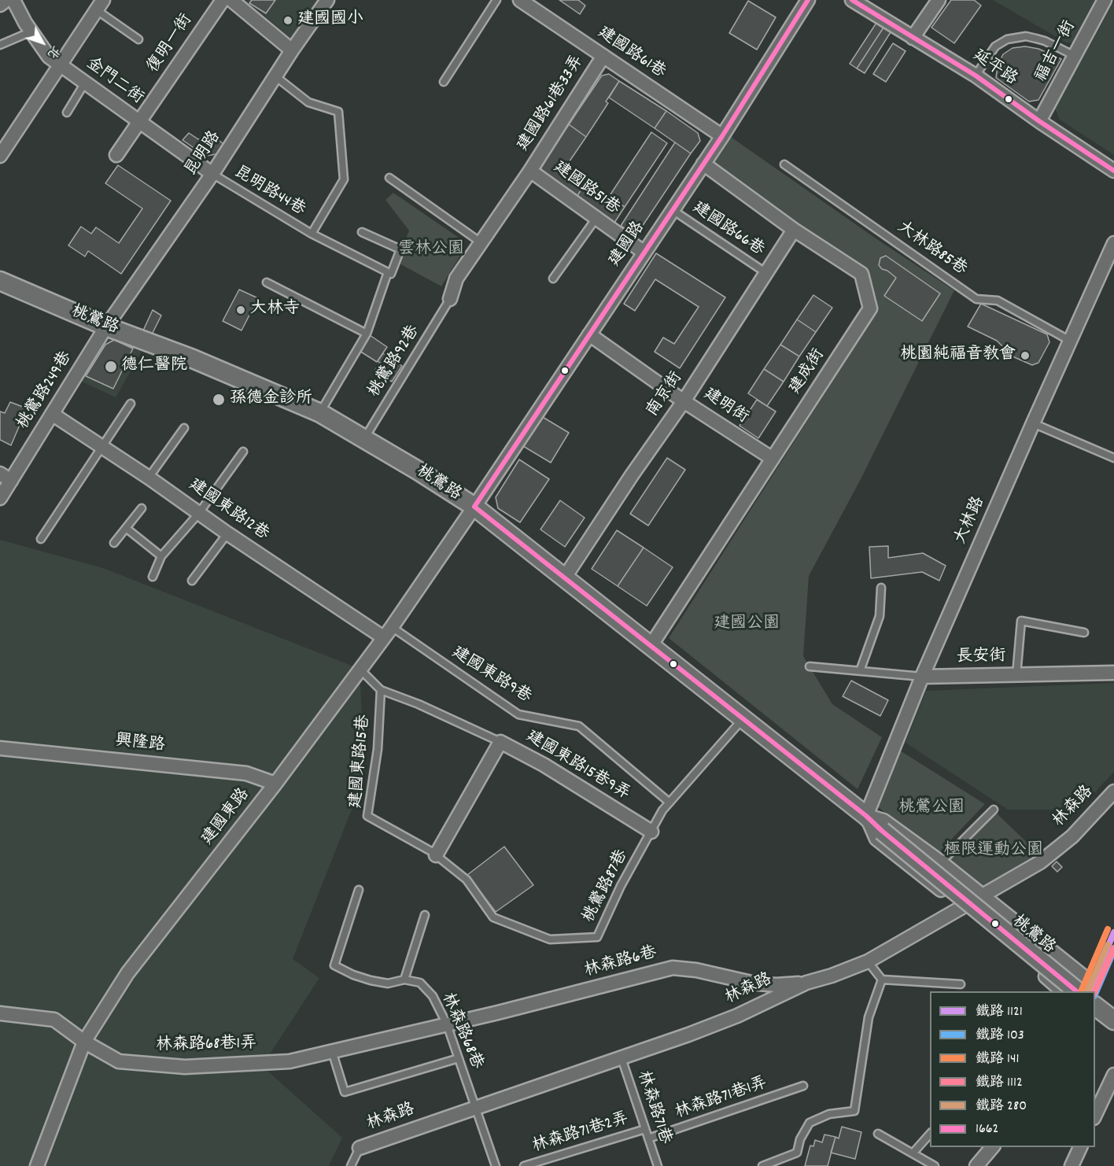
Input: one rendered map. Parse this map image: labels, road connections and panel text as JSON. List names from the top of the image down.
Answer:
{
  "streets": {
    "main road": ["桃鶯路"],
    "street": [
      "復明一街",
      "福吉一街",
      "建國路61巷",
      "延平路",
      "金門二街",
      "建國路61巷33弄",
      "昆明路",
      "建國路51巷",
      "建國路",
      "建成街",
      "桃鶯路249巷",
      "南京街",
      "建明街",
      "建國東路12巷",
      "大林路",
      "長安街",
      "興隆路",
      "建國東路15巷9弄",
      "林森路",
      "建國東路",
      "林森路6巷",
      "林森路68巷1弄"
    ],
    "lane": [
      "昆明路44巷",
      "建國路66巷",
      "大林路85巷",
      "桃鶯路92巷",
      "建國東路9巷",
      "建國東路15巷",
      "桃鶯路87巷",
      "林森路68巷",
      "林森路71巷1弄",
      "林森路71巷",
      "林森路71巷2弄"
    ]
  },
  "crossings": [
    ["復明一街", "金門二街"],
    ["福吉一街", "延平路"],
    ["建國路61巷", "建國路61巷33弄"],
    ["建國路61巷", "建國路"],
    ["金門二街", "昆明路"],
    ["金門二街", "昆明路44巷"],
    ["建國路61巷33弄", "建國路51巷"],
    ["建國路61巷33弄", "桃鶯路92巷"],
    ["昆明路", "昆明路44巷"],
    ["昆明路", "桃鶯路"],
    ["昆明路", "桃鶯路249巷"],
    ["建國路51巷", "建國路"],
    ["建國路66巷", "建國路"],
    ["建國路66巷", "南京街"],
    ["建國路", "桃鶯路"],
    ["建國路", "建成街"],
    ["建國路", "建明街"],
    ["建國路", "建國東路"],
    ["大林路85巷", "大林路"],
    ["桃鶯路", "桃鶯路92巷"],
    ["桃鶯路", "建成街"],
    ["桃鶯路", "桃鶯路249巷"],
    ["桃鶯路", "南京街"],
    ["桃鶯路", "大林路"],
    ["桃鶯路", "林森路"],
    ["桃鶯路", "建國東路"],
    ["桃鶯路", "桃鶯路87巷"],
    ["建成街", "南京街"],
    ["建成街", "建明街"],
    ["桃鶯路249巷", "建國東路12巷"],
    ["南京街", "建明街"],
    ["建國東路12巷", "建國東路9巷"],
    ["建國東路12巷", "建國東路"],
    ["大林路", "長安街"],
    ["建國東路9巷", "建國東路"],
    ["建國東路9巷", "桃鶯路87巷"],
    ["興隆路", "建國東路"],
    ["建國東路15巷", "建國東路15巷9弄"],
    ["建國東路15巷", "桃鶯路87巷"],
    ["建國東路15巷9弄", "桃鶯路87巷"],
    ["林森路", "林森路6巷"],
    ["林森路", "林森路68巷"],
    ["林森路", "林森路71巷"],
    ["建國東路", "林森路68巷1弄"],
    ["林森路6巷", "林森路68巷"],
    ["林森路6巷", "林森路68巷1弄"],
    ["林森路68巷", "林森路68巷1弄"],
    ["林森路71巷1弄", "林森路71巷"],
    ["林森路71巷", "林森路71巷2弄"]
  ],
  "parks": [
    "雲林公園",
    "建國公園",
    "桃鶯公園",
    "極限運動公園"
  ],
  "places": [
    "建國國小",
    "大林寺",
    "桃園純福音教會",
    "德仁醫院",
    "孫德金診所"
  ],
  "lines": [
    "transit line 1662",
    "rail line 141",
    "rail line 1121",
    "rail line 280",
    "rail line 1112",
    "rail line 103"
  ],
  "legend": [
    "鐵路 1121",
    "鐵路 103",
    "鐵路 141",
    "鐵路 1112",
    "鐵路 280",
    "1662"
  ],
  "north": "bottom right"
}
